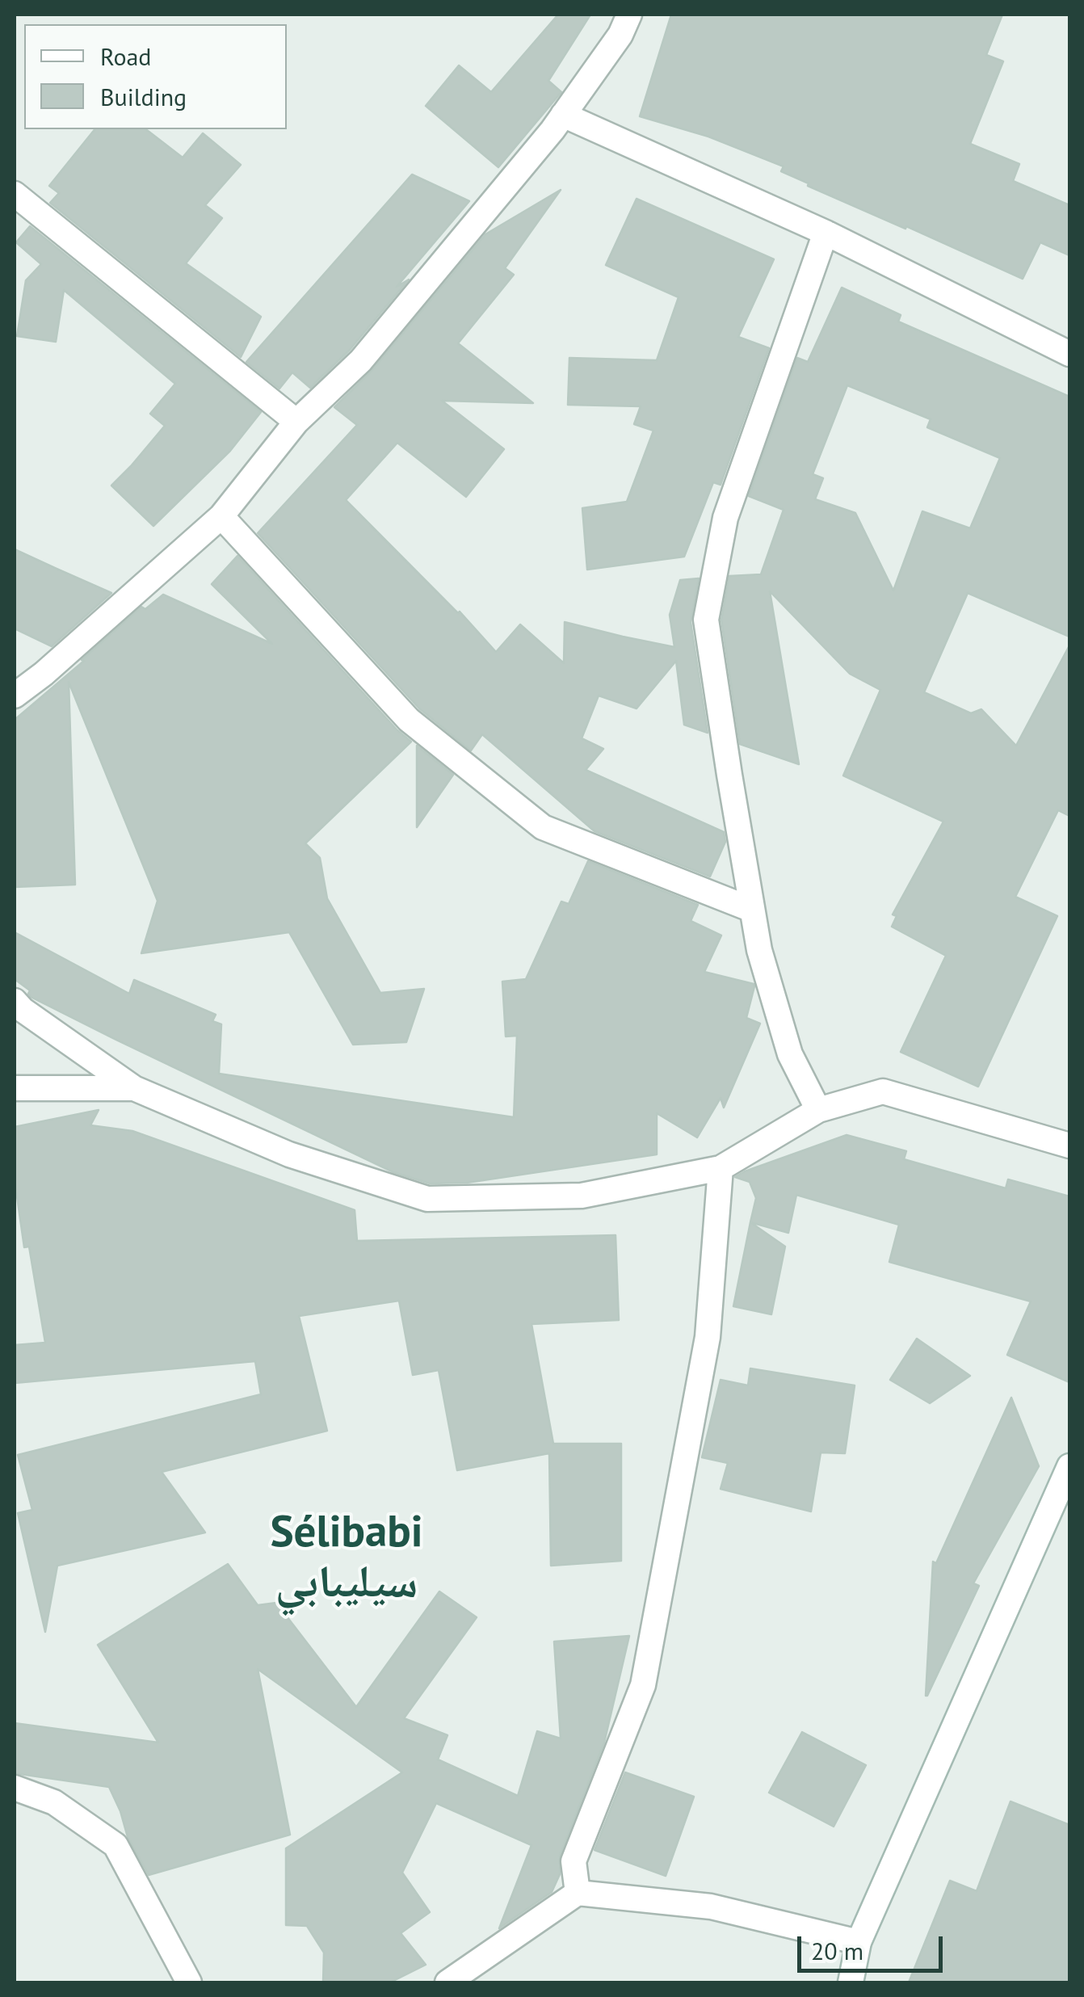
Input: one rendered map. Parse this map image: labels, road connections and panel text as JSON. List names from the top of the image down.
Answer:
{
  "districts": ["Sélibabi سيليبابي"],
  "legend": ["Road", "Building"],
  "scale_bar": "20 m"
}
